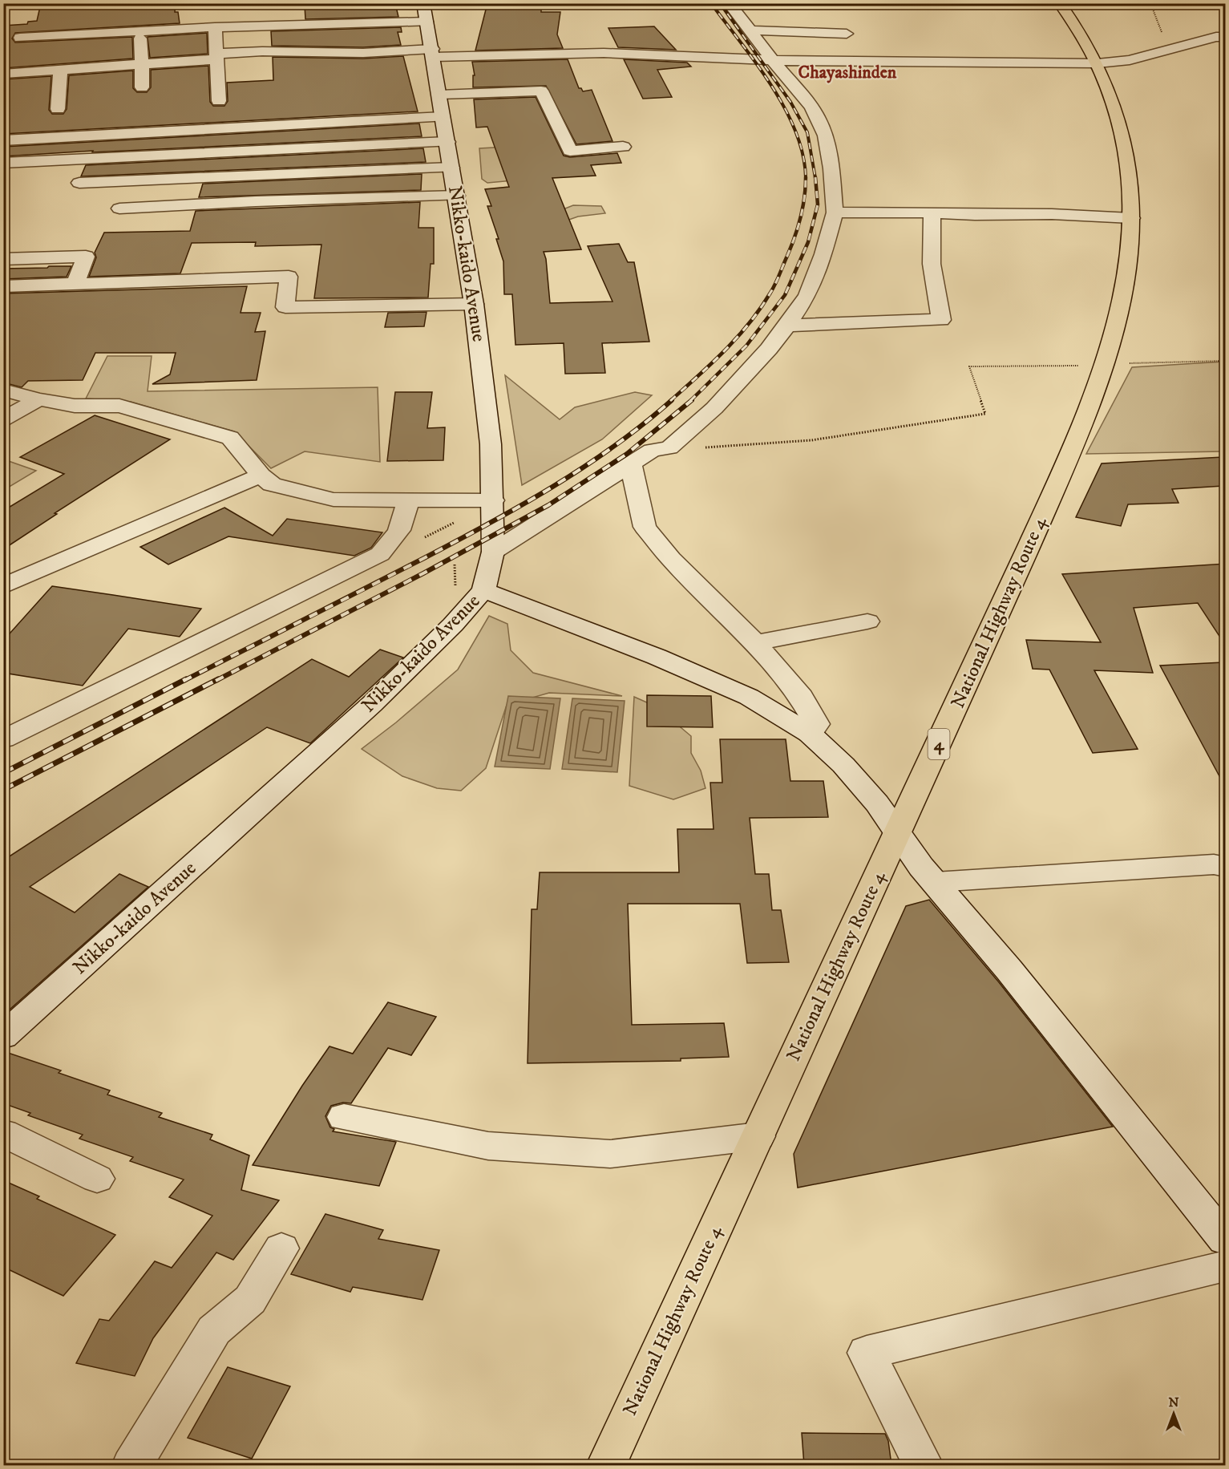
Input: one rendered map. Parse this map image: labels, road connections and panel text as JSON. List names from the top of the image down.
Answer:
{
  "streets": {
    "highway": ["National Highway Route 4", "4"],
    "street": ["Nikko-kaido Avenue"]
  },
  "districts": ["Chayashinden"],
  "north": "top"
}
